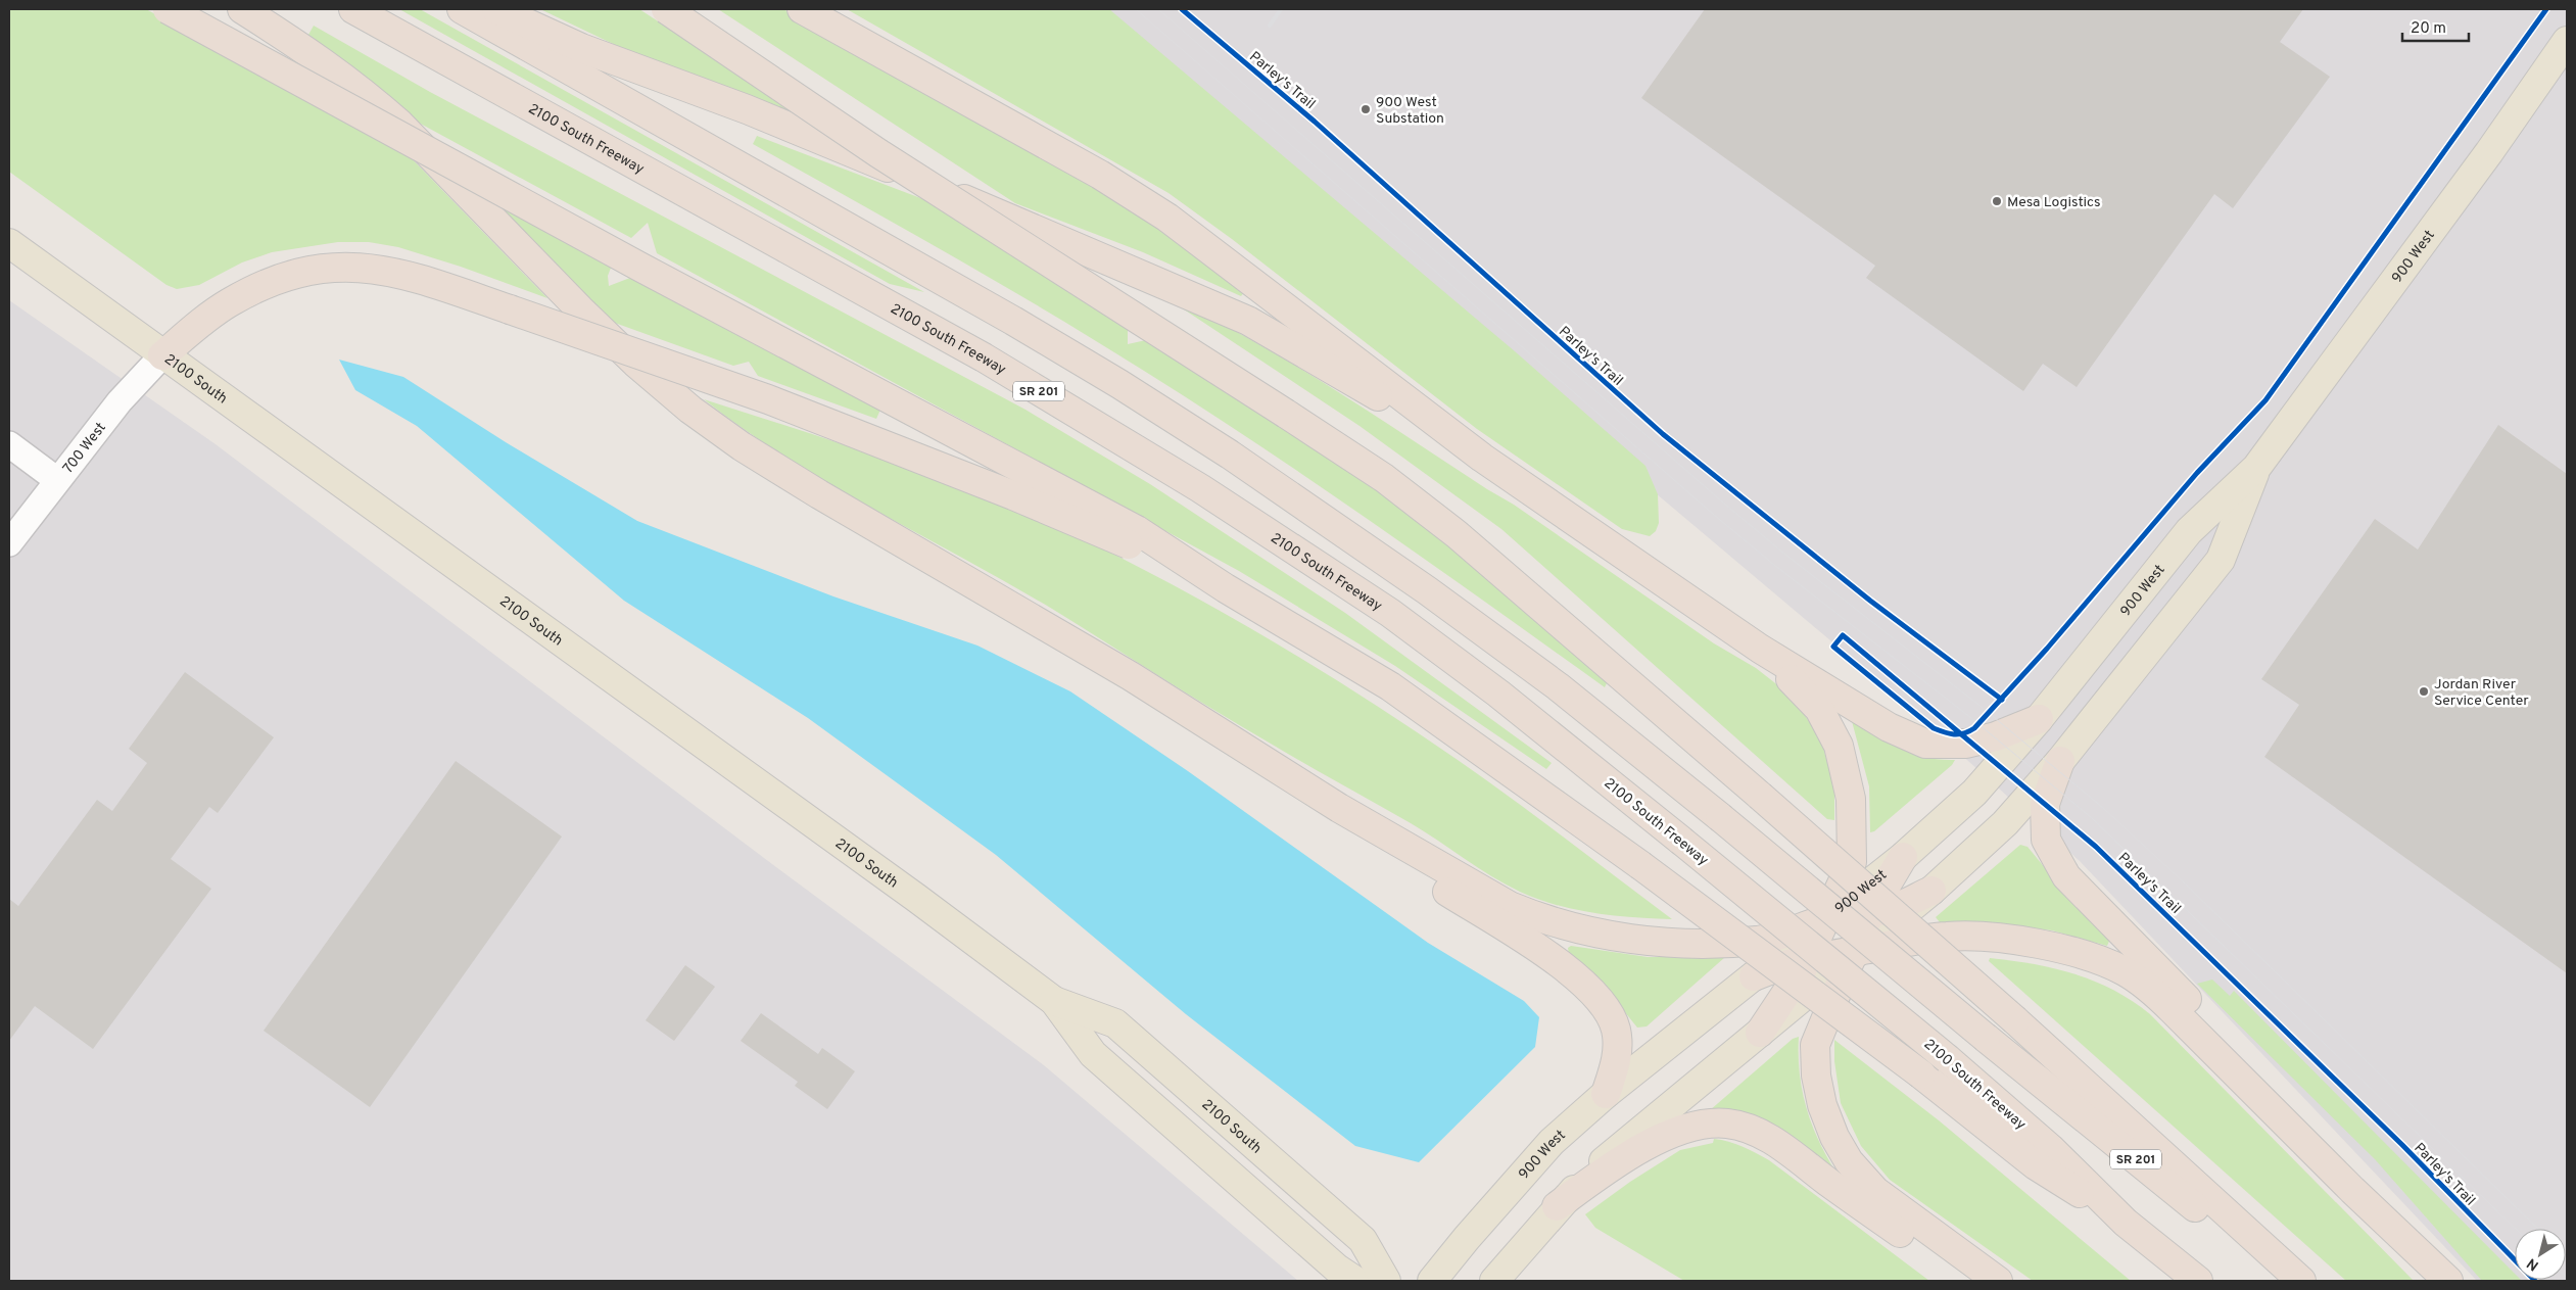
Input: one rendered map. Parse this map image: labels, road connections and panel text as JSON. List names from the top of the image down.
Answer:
{
  "streets": {
    "highway": ["2100 South Freeway", "SR 201"],
    "main road": ["900 West", "2100 South"],
    "street": ["700 West"],
    "cycle path": ["Parley's Trail"]
  },
  "crossings": [
    ["2100 South", "700 West"]
  ],
  "places": ["900 West Substation", "Mesa Logistics", "Jordan River Service Center"],
  "scale_bar": "20 m",
  "north": "bottom left"
}
